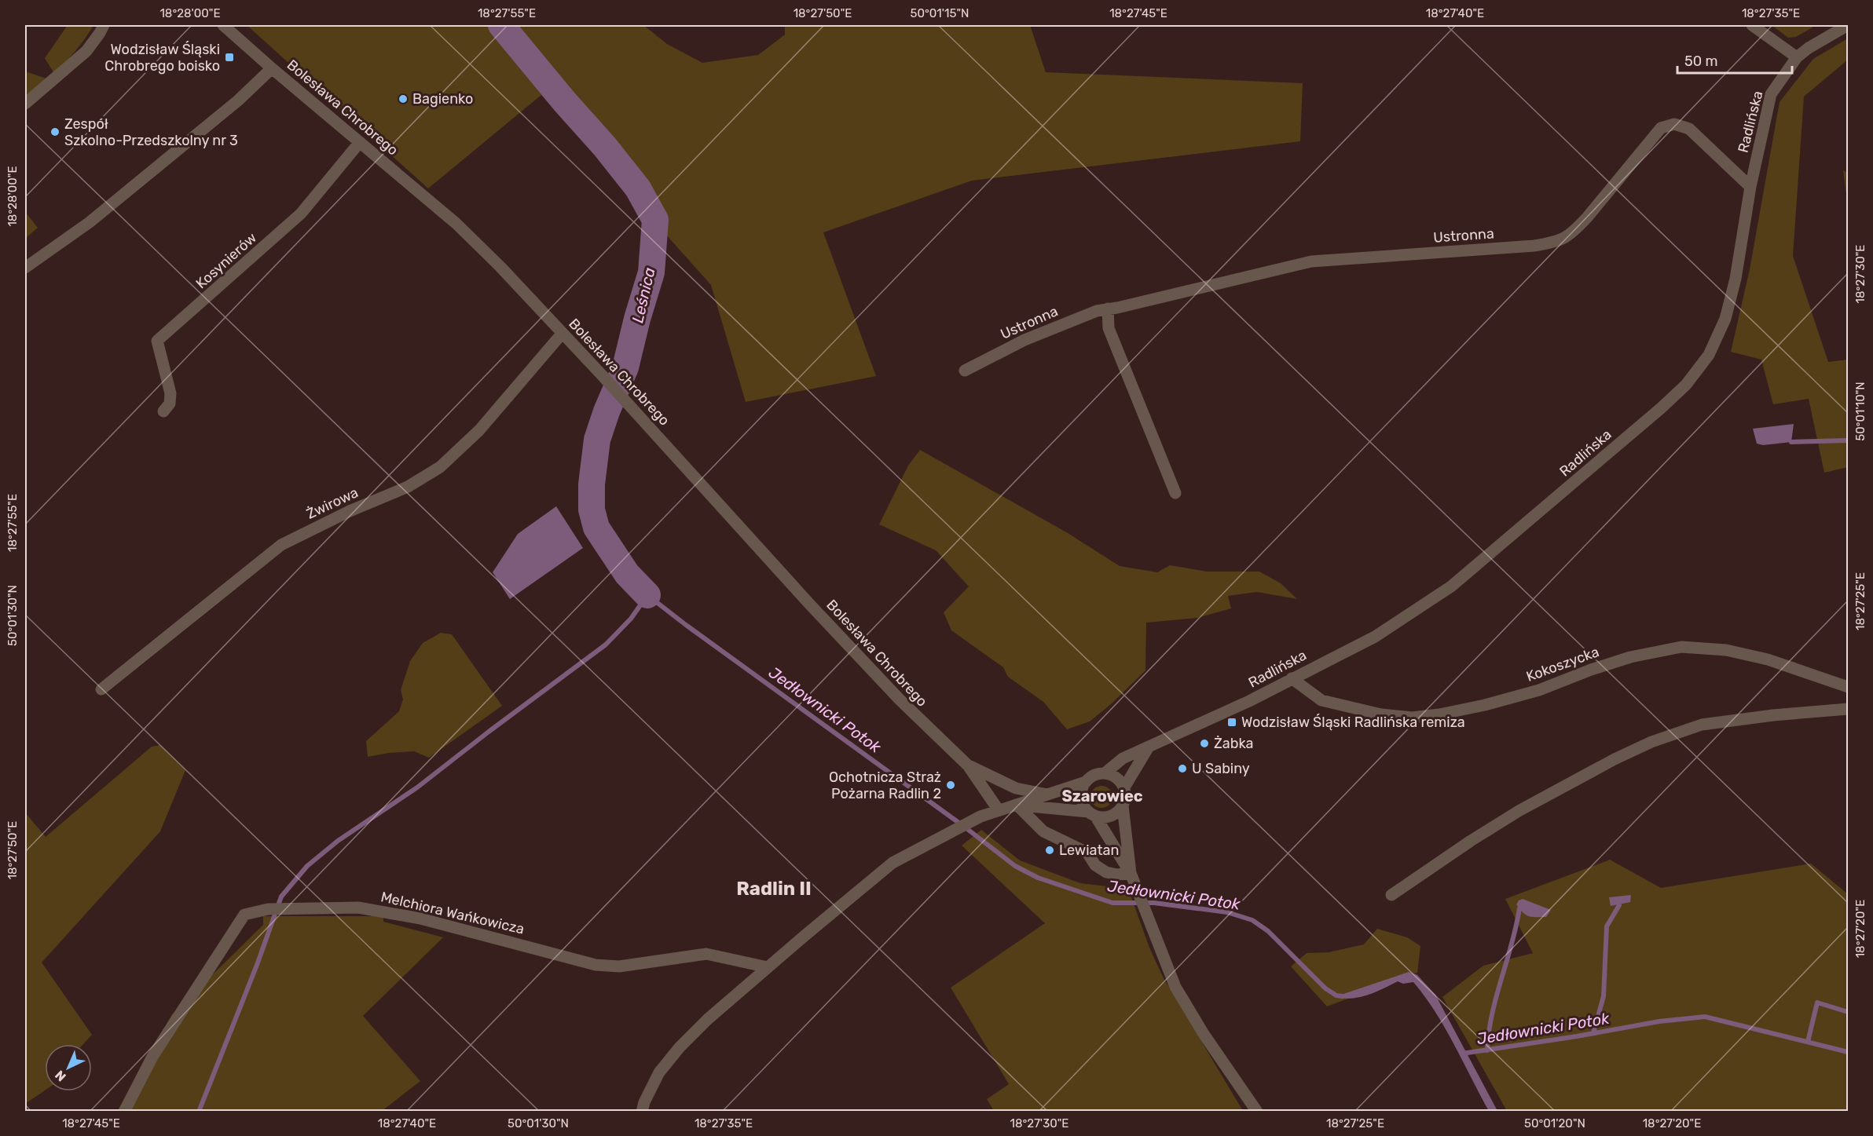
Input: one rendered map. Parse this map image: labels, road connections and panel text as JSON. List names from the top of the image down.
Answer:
{
  "streets": {
    "street": [
      "Bolesława Chrobrego",
      "Radlińska",
      "Ustronna",
      "Kosynierów",
      "Żwirowa",
      "Kokoszycka",
      "Melchiora Wańkowicza"
    ]
  },
  "crossings": [
    ["Bolesława Chrobrego", "Kosynierów"],
    ["Bolesława Chrobrego", "Żwirowa"],
    ["Radlińska", "Ustronna"],
    ["Radlińska", "Kokoszycka"]
  ],
  "districts": ["Szarowiec", "Radlin II"],
  "water": ["Leśnica", "Jedłownicki Potok"],
  "places": {
    "transit": ["Wodzisław Śląski Chrobrego boisko", "Wodzisław Śląski Radlińska remiza"],
    "other": [
      "Bagienko",
      "Zespół Szkolno-Przedszkolny nr 3",
      "Żabka",
      "U Sabiny",
      "Ochotnicza Straż Pożarna Radlin 2",
      "Lewiatan"
    ]
  },
  "scale_bar": "50 m",
  "north": "bottom left",
  "coordinates": [
    "18°28'00\"E",
    "18°27'55\"E",
    "18°27'50\"E",
    "50°01'15\"N",
    "18°27'45\"E",
    "18°27'40\"E",
    "18°27'35\"E",
    "18°27'30\"E",
    "50°01'10\"N",
    "18°27'25\"E",
    "50°01'30\"N",
    "18°27'20\"E",
    "50°01'20\"N"
  ]
}
